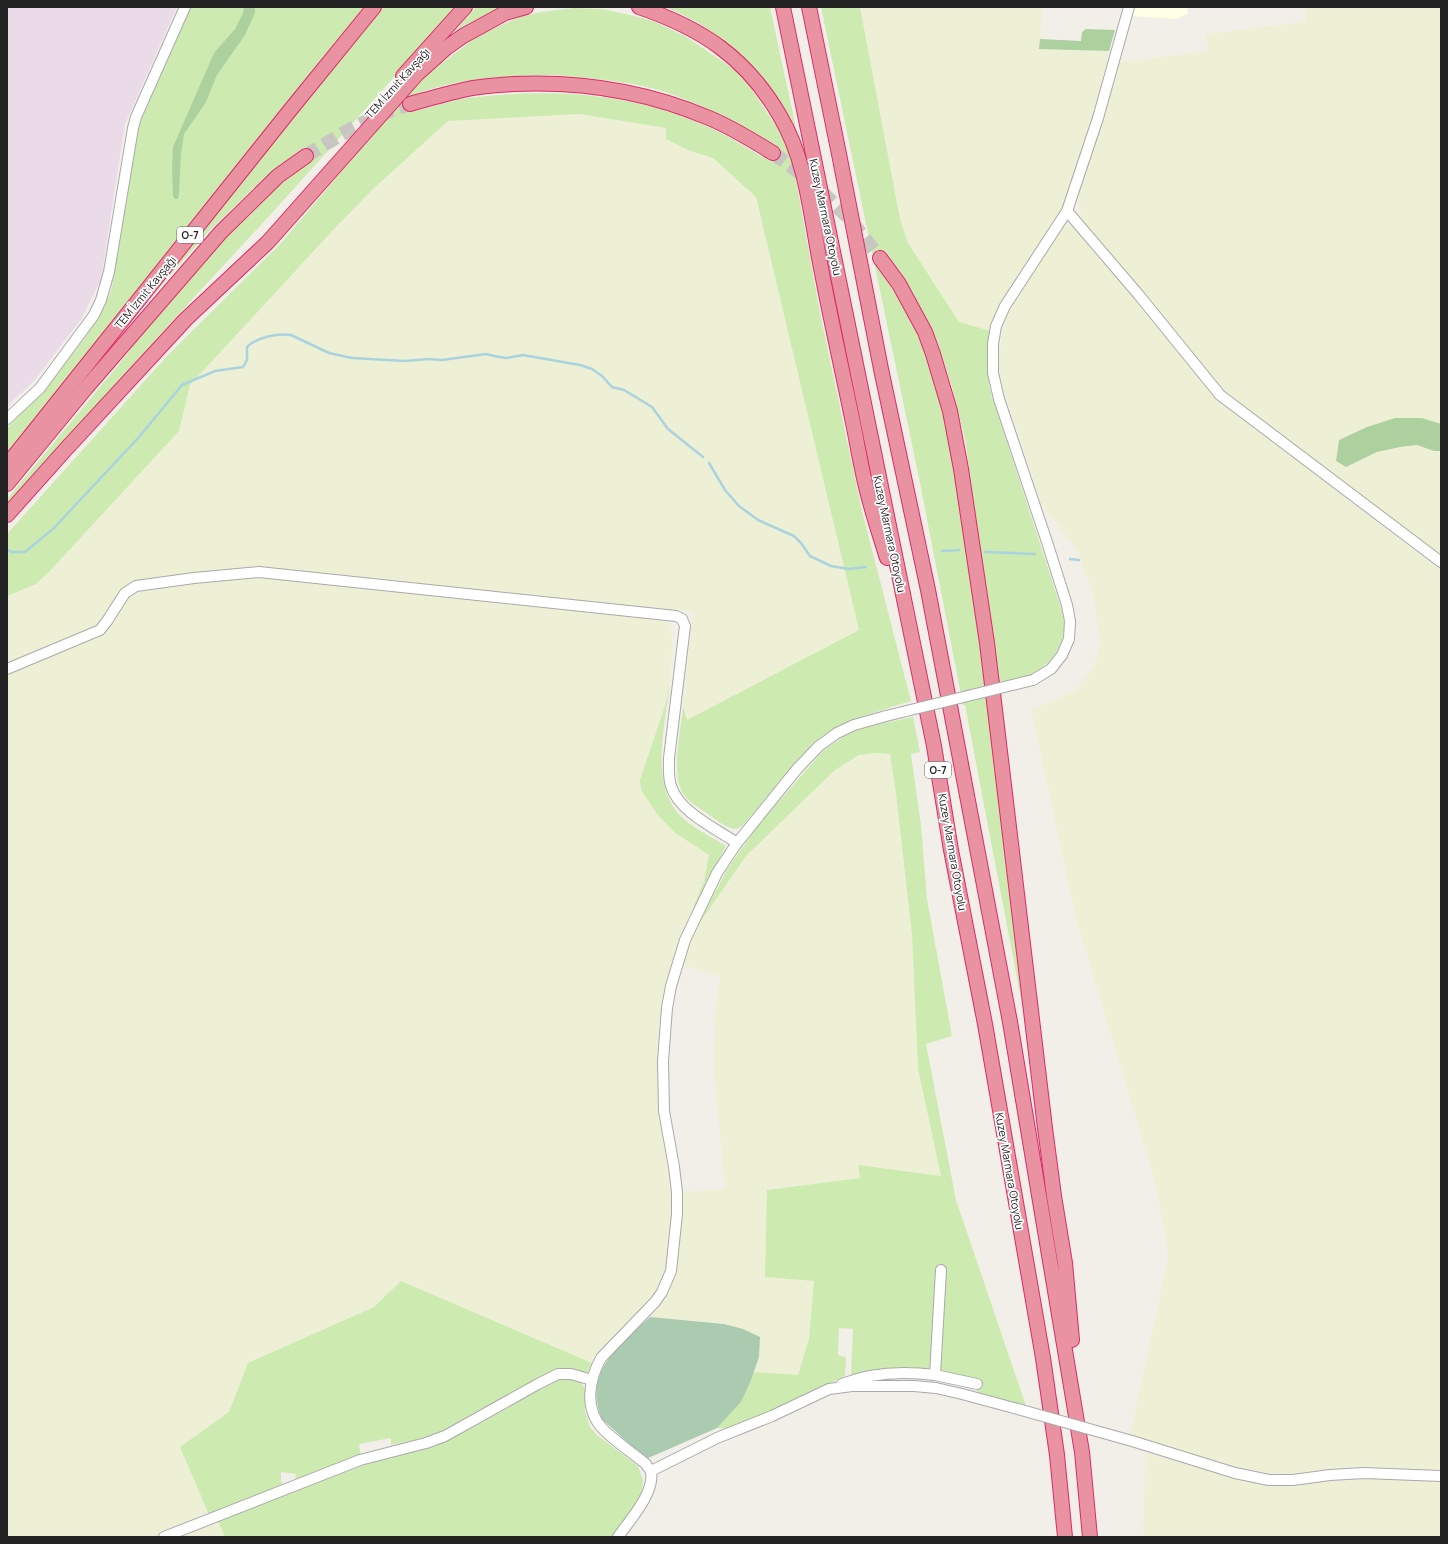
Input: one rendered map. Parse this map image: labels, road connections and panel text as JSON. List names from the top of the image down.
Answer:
{
  "streets": {
    "highway": ["TEM İzmit Kavşağı", "Kuzey Marmara Otoyolu", "O-7"]
  }
}
